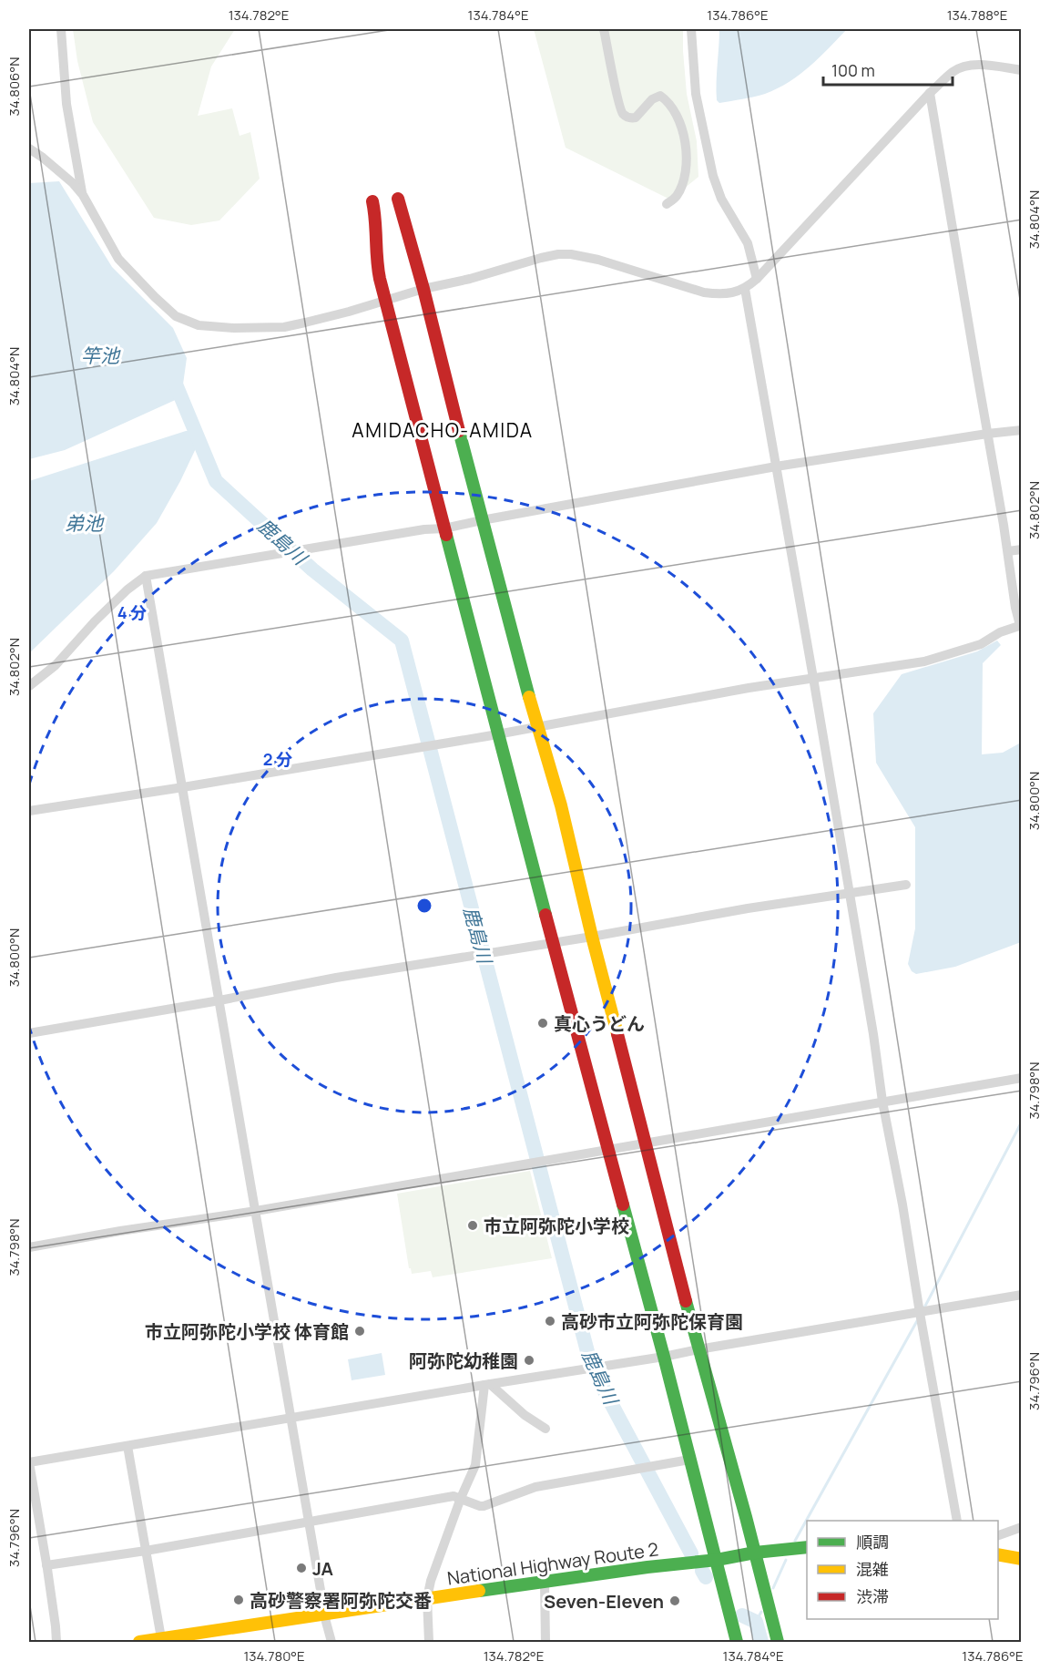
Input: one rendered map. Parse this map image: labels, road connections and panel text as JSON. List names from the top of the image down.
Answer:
{
  "streets": {
    "main road": ["National Highway Route 2"]
  },
  "districts": ["AMIDACHO-AMIDA"],
  "water": ["竿池", "弟池", "鹿島川"],
  "places": [
    "真心うどん",
    "市立阿弥陀小学校",
    "高砂市立阿弥陀保育園",
    "市立阿弥陀小学校 体育館",
    "阿弥陀幼稚園",
    "JA",
    "高砂警察署阿弥陀交番",
    "Seven-Eleven"
  ],
  "legend": ["順調", "混雑", "渋滞"],
  "scale_bar": "100 m",
  "coordinates": [
    "134.782°E",
    "134.784°E",
    "134.786°E",
    "134.788°E",
    "34.806°N",
    "34.804°N",
    "34.802°N",
    "34.800°N",
    "34.798°N",
    "34.796°N",
    "134.780°E"
  ],
  "rings": ["4 分", "2 分"]
}
